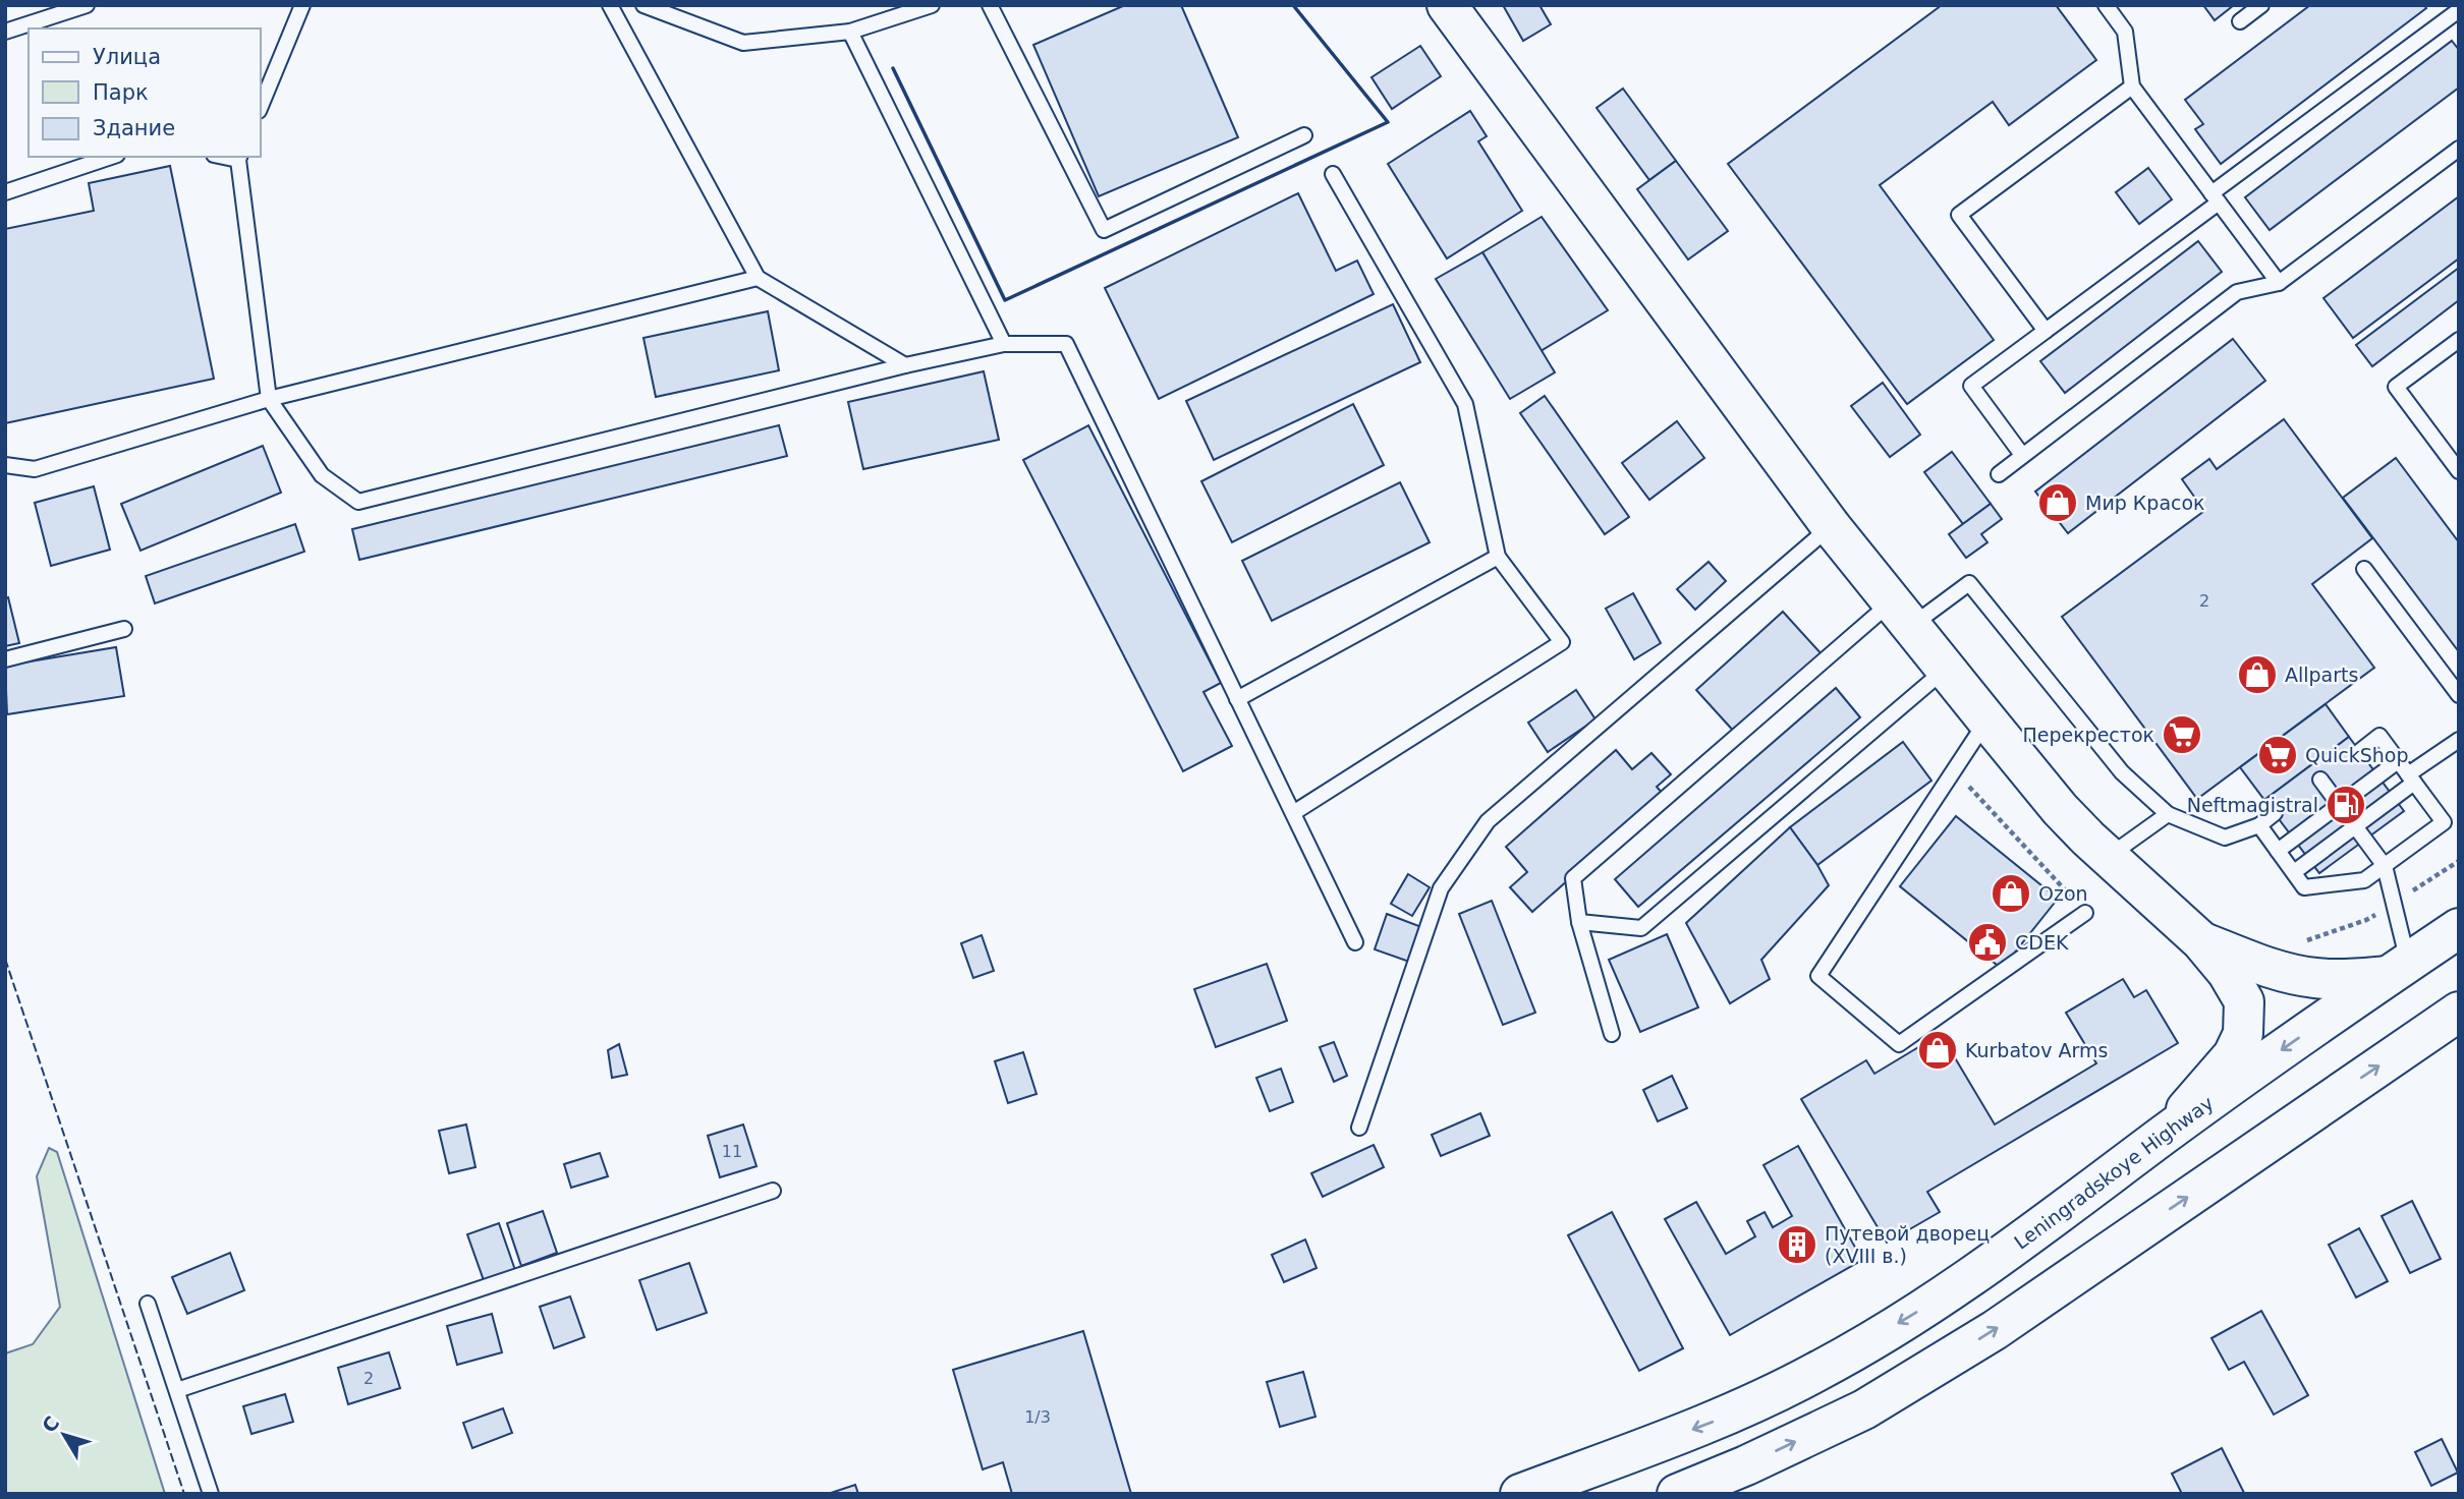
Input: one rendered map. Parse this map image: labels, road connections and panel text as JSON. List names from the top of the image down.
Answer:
{
  "streets": {
    "main road": ["Leningradskoye Highway"]
  },
  "places": {
    "shop": [
      "Мир Красок",
      "Allparts",
      "Ozon",
      "Kurbatov Arms"
    ],
    "supermarket": ["Перекресток", "QuickShop"],
    "fuel station": ["Neftmagistral"],
    "public building": ["CDEK"],
    "building": ["Путевой дворец (XVIII в.)"]
  },
  "house_numbers": [
    "2",
    "11",
    "2",
    "1/3"
  ],
  "legend": ["Улица", "Парк", "Здание"],
  "north": "top left"
}
